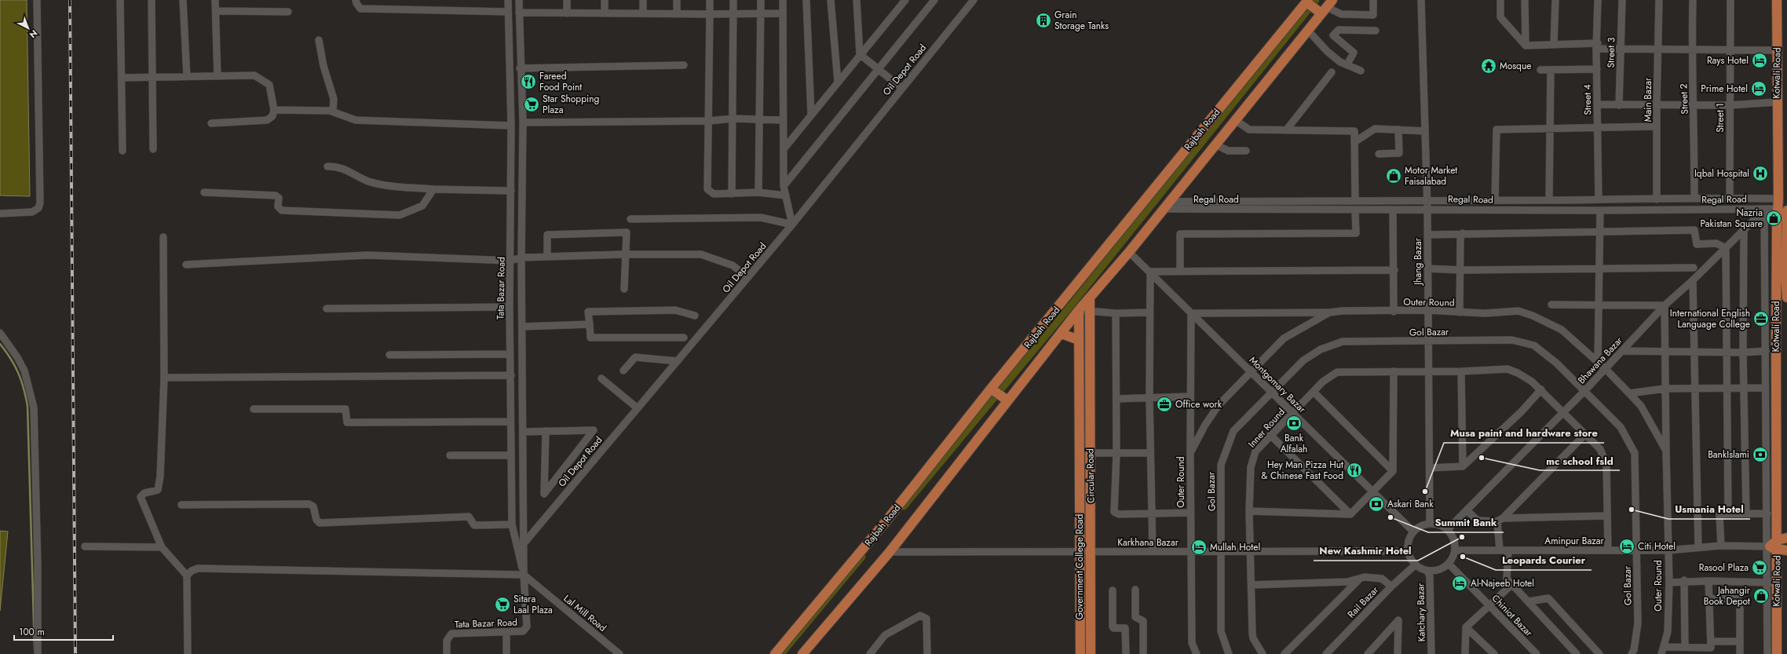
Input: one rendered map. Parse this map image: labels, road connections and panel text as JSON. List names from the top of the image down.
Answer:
{
  "streets": {
    "main road": [
      "Kotwali Road",
      "Rajbah Road",
      "Circular Road",
      "Government College Road"
    ],
    "street": [
      "Street 3",
      "Oil Depot Road",
      "Street 2",
      "Street 4",
      "Main Bazar",
      "Street 1",
      "Regal Road",
      "Jhang Bazar",
      "Tata Bazar Road",
      "Outer Round",
      "Gol Bazar",
      "Bhawana Bazar",
      "Montgomary Bazar",
      "Inner Round",
      "Aminpur Bazar",
      "Karkhana Bazar",
      "Rail Bazar",
      "Katchary Bazar",
      "Lal Mill Road",
      "Chiniot Bazar"
    ]
  },
  "crossings": [
    ["Oil Depot Road", "Tata Bazar Road"],
    ["Kotwali Road", "Regal Road"],
    ["Kotwali Road", "Bhawana Bazar"],
    ["Kotwali Road", "Aminpur Bazar"],
    ["Street 2", "Regal Road"],
    ["Street 4", "Regal Road"],
    ["Main Bazar", "Regal Road"],
    ["Street 1", "Regal Road"],
    ["Rajbah Road", "Regal Road"],
    ["Rajbah Road", "Montgomary Bazar"],
    ["Rajbah Road", "Circular Road"],
    ["Rajbah Road", "Karkhana Bazar"],
    ["Rajbah Road", "Government College Road"],
    ["Regal Road", "Jhang Bazar"],
    ["Regal Road", "Bhawana Bazar"],
    ["Jhang Bazar", "Outer Round"],
    ["Jhang Bazar", "Gol Bazar"],
    ["Jhang Bazar", "Bhawana Bazar"],
    ["Jhang Bazar", "Montgomary Bazar"],
    ["Jhang Bazar", "Inner Round"],
    ["Jhang Bazar", "Aminpur Bazar"],
    ["Jhang Bazar", "Karkhana Bazar"],
    ["Jhang Bazar", "Rail Bazar"],
    ["Jhang Bazar", "Katchary Bazar"],
    ["Jhang Bazar", "Chiniot Bazar"],
    ["Tata Bazar Road", "Lal Mill Road"],
    ["Outer Round", "Bhawana Bazar"],
    ["Outer Round", "Montgomary Bazar"],
    ["Outer Round", "Aminpur Bazar"],
    ["Outer Round", "Karkhana Bazar"],
    ["Gol Bazar", "Bhawana Bazar"],
    ["Gol Bazar", "Montgomary Bazar"],
    ["Gol Bazar", "Aminpur Bazar"],
    ["Gol Bazar", "Karkhana Bazar"],
    ["Bhawana Bazar", "Montgomary Bazar"],
    ["Bhawana Bazar", "Inner Round"],
    ["Bhawana Bazar", "Aminpur Bazar"],
    ["Bhawana Bazar", "Karkhana Bazar"],
    ["Bhawana Bazar", "Rail Bazar"],
    ["Bhawana Bazar", "Katchary Bazar"],
    ["Bhawana Bazar", "Chiniot Bazar"],
    ["Montgomary Bazar", "Inner Round"],
    ["Montgomary Bazar", "Aminpur Bazar"],
    ["Montgomary Bazar", "Karkhana Bazar"],
    ["Montgomary Bazar", "Rail Bazar"],
    ["Montgomary Bazar", "Katchary Bazar"],
    ["Montgomary Bazar", "Chiniot Bazar"],
    ["Inner Round", "Aminpur Bazar"],
    ["Inner Round", "Karkhana Bazar"],
    ["Circular Road", "Karkhana Bazar"],
    ["Aminpur Bazar", "Karkhana Bazar"],
    ["Aminpur Bazar", "Rail Bazar"],
    ["Aminpur Bazar", "Katchary Bazar"],
    ["Aminpur Bazar", "Chiniot Bazar"],
    ["Karkhana Bazar", "Government College Road"],
    ["Karkhana Bazar", "Rail Bazar"],
    ["Karkhana Bazar", "Katchary Bazar"],
    ["Karkhana Bazar", "Chiniot Bazar"],
    ["Rail Bazar", "Katchary Bazar"],
    ["Rail Bazar", "Chiniot Bazar"],
    ["Katchary Bazar", "Chiniot Bazar"]
  ],
  "places": {
    "building": ["Grain Storage Tanks"],
    "hotel": [
      "Rays Hotel",
      "Prime Hotel",
      "Citi Hotel",
      "Mullah Hotel",
      "Al-Najeeb Hotel"
    ],
    "temple": ["Mosque"],
    "restaurant": ["Fareed Food Point", "Hey Man Pizza Hut & Chinese Fast Food"],
    "supermarket": ["Star Shopping Plaza", "Rasool Plaza", "Sitara Laal Plaza"],
    "hospital": ["Iqbal Hospital"],
    "shop": ["Motor Market Faisalabad", "Nazria Pakistan Square", "Jahangir Book Depot"],
    "office": ["International English Language College", "Office work"],
    "bank": ["Bank Alfalah", "BankIslami", "Askari Bank"],
    "other": [
      "mc school fsld",
      "Musa paint and hardware store",
      "Usmania Hotel",
      "Summit Bank",
      "New Kashmir Hotel",
      "Leopards Courier"
    ]
  },
  "scale_bar": "100 m",
  "north": "bottom right"
}
